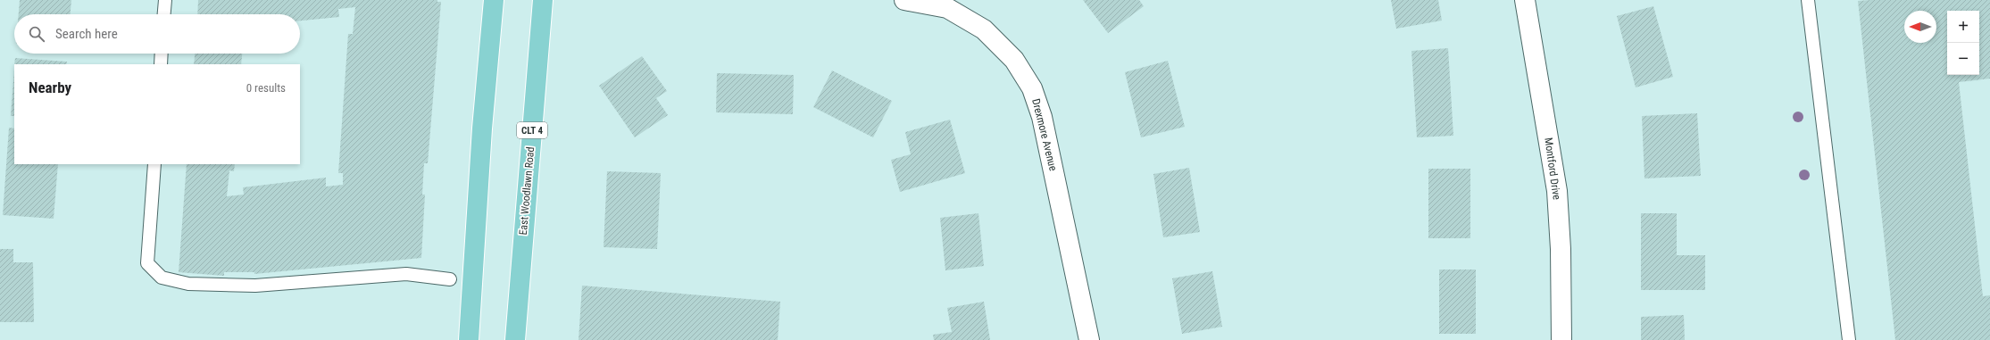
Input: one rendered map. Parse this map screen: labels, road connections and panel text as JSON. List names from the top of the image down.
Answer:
{
  "streets": {
    "main road": ["CLT 4", "East Woodlawn Road"],
    "street": ["Drexmore Avenue", "Montford Drive"]
  },
  "north": "left",
  "page": {
    "map_buttons": ["+", "−"],
    "search": "Search here",
    "heading": ["Nearby", "0 results"]
  }
}
